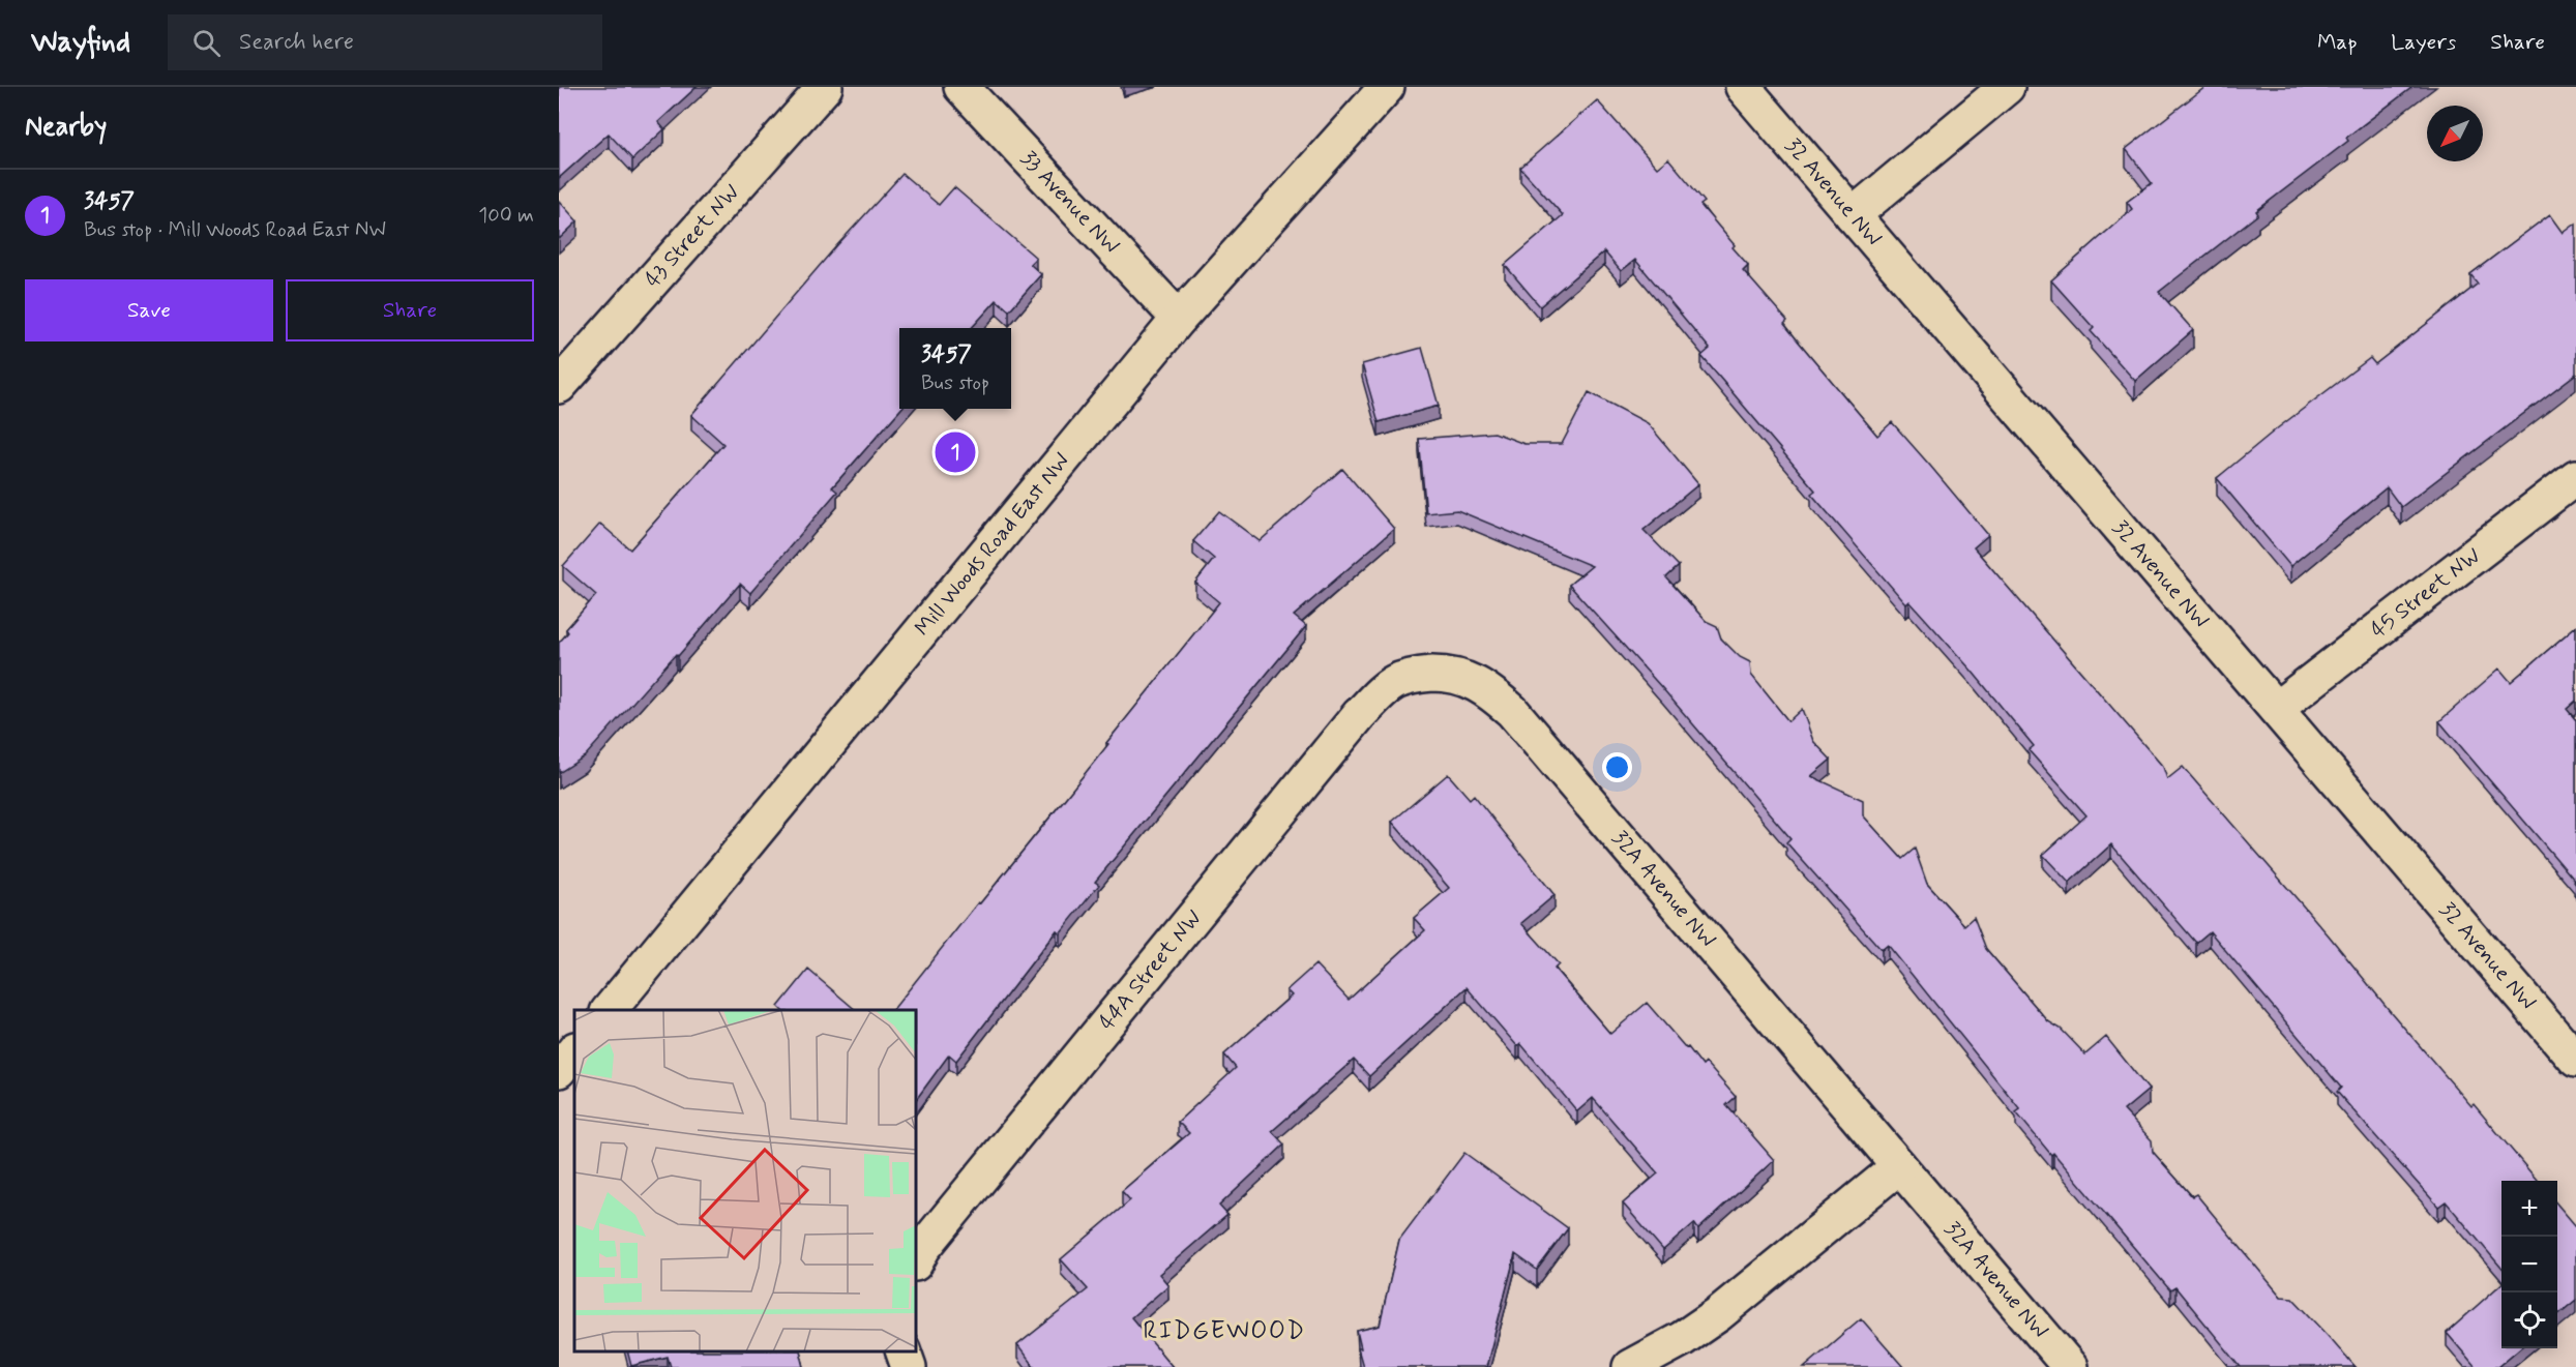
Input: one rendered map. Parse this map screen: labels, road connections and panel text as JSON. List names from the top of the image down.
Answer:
{
  "streets": {
    "street": [
      "32 Avenue NW",
      "33 Avenue NW",
      "43 Street NW",
      "Mill Woods Road East NW",
      "45 Street NW",
      "32A Avenue NW",
      "44A Street NW"
    ]
  },
  "crossings": [
    ["32 Avenue NW", "45 Street NW"],
    ["33 Avenue NW", "Mill Woods Road East NW"],
    ["32A Avenue NW", "44A Street NW"]
  ],
  "districts": ["RIDGEWOOD"],
  "north": "bottom left",
  "page": {
    "header": "Wayfind",
    "search": "Search here",
    "nav": ["Map", "Layers", "Share"],
    "heading": "Nearby",
    "list": [
      {
        "mark": "1",
        "name": "3457",
        "note": "Bus stop · Mill Woods Road East NW",
        "value": "100 m"
      }
    ],
    "buttons": ["Save", "Share"],
    "popup": ["3457", "Bus stop"],
    "pins": "1",
    "map_buttons": ["+", "−"]
  }
}
